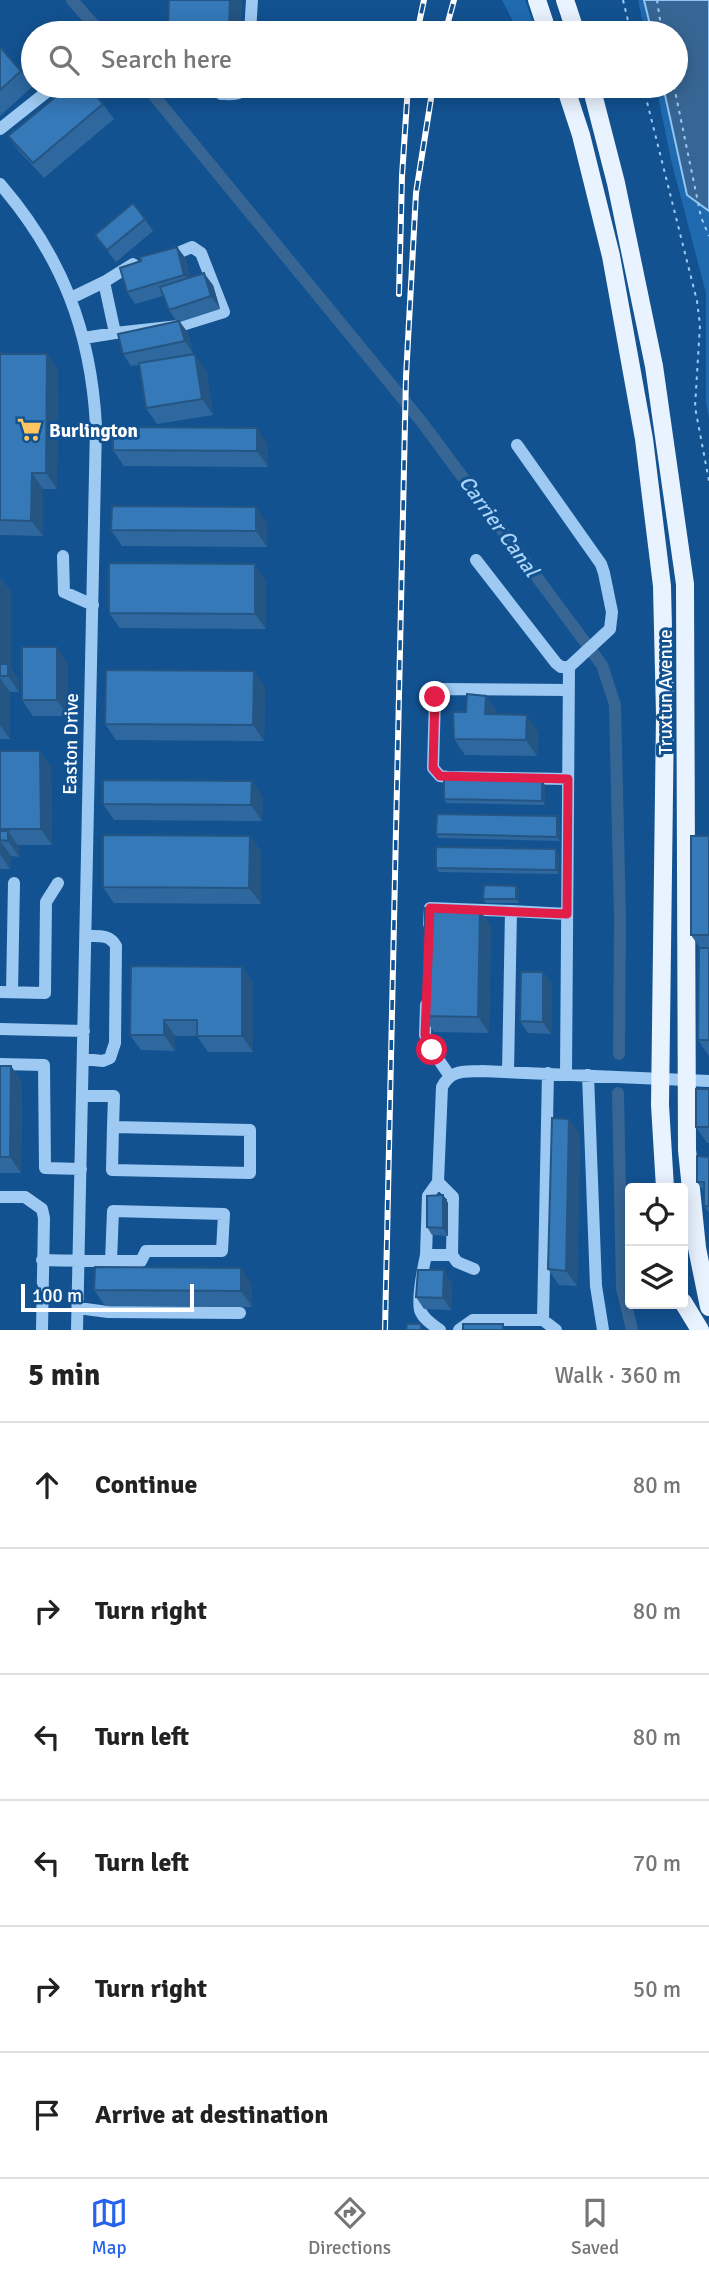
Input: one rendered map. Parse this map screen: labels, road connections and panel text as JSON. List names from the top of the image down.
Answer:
{
  "streets": {
    "main road": ["Truxtun Avenue"],
    "street": ["Easton Drive"]
  },
  "water": ["Carrier Canal"],
  "places": {
    "supermarket": ["Burlington"]
  },
  "scale_bar": "100 m",
  "page": {
    "search": "Search here",
    "scale": "100 m",
    "heading": ["5 min", "Walk · 360 m"],
    "list": [
      ["Continue", "80 m"],
      ["Turn right", "80 m"],
      ["Turn left", "80 m"],
      ["Turn left", "70 m"],
      ["Turn right", "50 m"],
      "Arrive at destination"
    ],
    "nav": ["Map", "Directions", "Saved"]
  }
}
